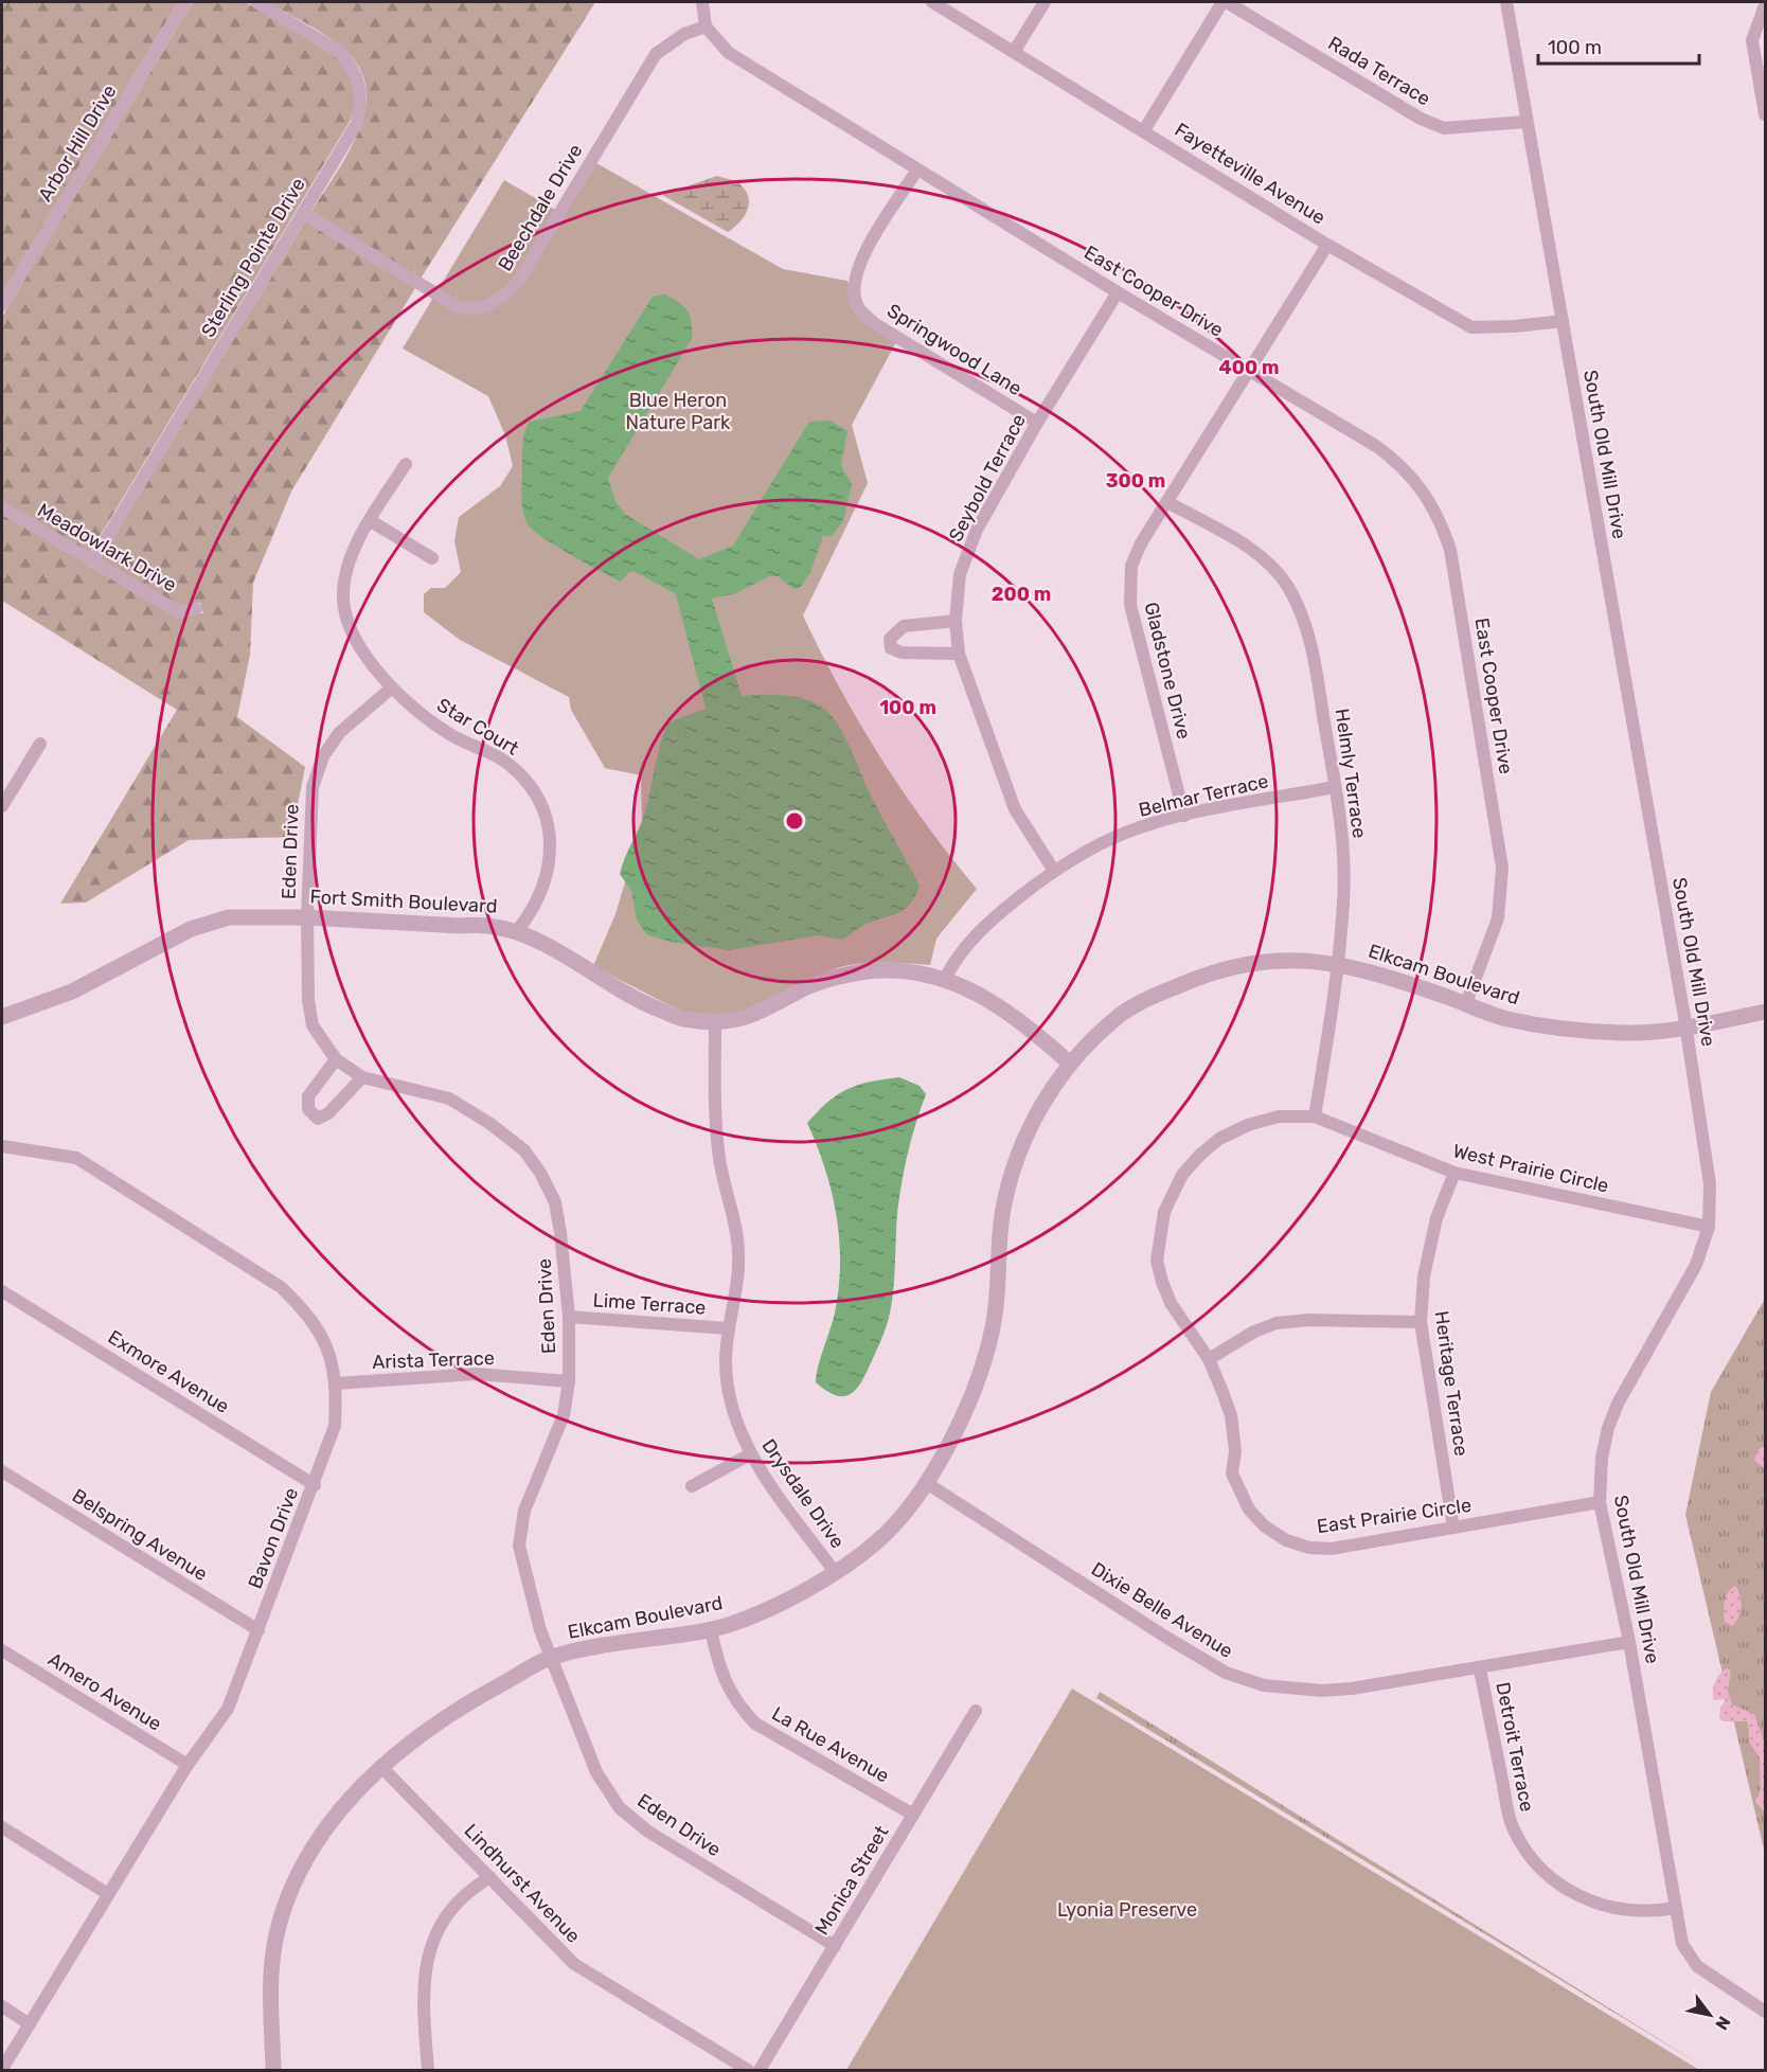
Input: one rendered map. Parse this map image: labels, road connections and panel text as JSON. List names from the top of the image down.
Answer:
{
  "streets": {
    "street": [
      "Rada Terrace",
      "Arbor Hill Drive",
      "Fayetteville Avenue",
      "Beechdale Drive",
      "Sterling Pointe Drive",
      "East Cooper Drive",
      "Springwood Lane",
      "South Old Mill Drive",
      "Seybold Terrace",
      "Meadowlark Drive",
      "Gladstone Drive",
      "Star Court",
      "Helmly Terrace",
      "Belmar Terrace",
      "Eden Drive",
      "Fort Smith Boulevard",
      "Elkcam Boulevard",
      "West Prairie Circle",
      "Lime Terrace",
      "Arista Terrace",
      "Exmore Avenue",
      "Heritage Terrace",
      "Drysdale Drive",
      "East Prairie Circle",
      "Belspring Avenue",
      "Bavon Drive",
      "Dixie Belle Avenue",
      "Amero Avenue",
      "La Rue Avenue",
      "Detroit Terrace",
      "Monica Street",
      "Lindhurst Avenue"
    ]
  },
  "crossings": [
    ["Rada Terrace", "South Old Mill Drive"],
    ["Fayetteville Avenue", "South Old Mill Drive"],
    ["Fayetteville Avenue", "Gladstone Drive"],
    ["Beechdale Drive", "Sterling Pointe Drive"],
    ["Beechdale Drive", "East Cooper Drive"],
    ["Sterling Pointe Drive", "Meadowlark Drive"],
    ["East Cooper Drive", "Springwood Lane"],
    ["East Cooper Drive", "Seybold Terrace"],
    ["East Cooper Drive", "Gladstone Drive"],
    ["East Cooper Drive", "Elkcam Boulevard"],
    ["Springwood Lane", "Seybold Terrace"],
    ["South Old Mill Drive", "Elkcam Boulevard"],
    ["South Old Mill Drive", "West Prairie Circle"],
    ["South Old Mill Drive", "East Prairie Circle"],
    ["South Old Mill Drive", "Dixie Belle Avenue"],
    ["South Old Mill Drive", "Detroit Terrace"],
    ["Seybold Terrace", "Belmar Terrace"],
    ["Gladstone Drive", "Helmly Terrace"],
    ["Gladstone Drive", "Belmar Terrace"],
    ["Star Court", "Eden Drive"],
    ["Star Court", "Fort Smith Boulevard"],
    ["Helmly Terrace", "Belmar Terrace"],
    ["Helmly Terrace", "Elkcam Boulevard"],
    ["Helmly Terrace", "West Prairie Circle"],
    ["Helmly Terrace", "East Prairie Circle"],
    ["Belmar Terrace", "Fort Smith Boulevard"],
    ["Eden Drive", "Fort Smith Boulevard"],
    ["Eden Drive", "Elkcam Boulevard"],
    ["Eden Drive", "Lime Terrace"],
    ["Eden Drive", "Arista Terrace"],
    ["Eden Drive", "Monica Street"],
    ["Fort Smith Boulevard", "Elkcam Boulevard"],
    ["Fort Smith Boulevard", "Drysdale Drive"],
    ["Elkcam Boulevard", "Drysdale Drive"],
    ["Elkcam Boulevard", "Dixie Belle Avenue"],
    ["Elkcam Boulevard", "La Rue Avenue"],
    ["Elkcam Boulevard", "Lindhurst Avenue"],
    ["West Prairie Circle", "Heritage Terrace"],
    ["West Prairie Circle", "East Prairie Circle"],
    ["Lime Terrace", "Drysdale Drive"],
    ["Arista Terrace", "Bavon Drive"],
    ["Exmore Avenue", "Bavon Drive"],
    ["Heritage Terrace", "East Prairie Circle"],
    ["Belspring Avenue", "Bavon Drive"],
    ["Bavon Drive", "Amero Avenue"],
    ["Dixie Belle Avenue", "Detroit Terrace"],
    ["La Rue Avenue", "Monica Street"]
  ],
  "parks": ["Blue Heron Nature Park", "Lyonia Preserve"],
  "scale_bar": "100 m",
  "north": "bottom right",
  "rings": [
    "400 m",
    "300 m",
    "200 m",
    "100 m"
  ]
}
